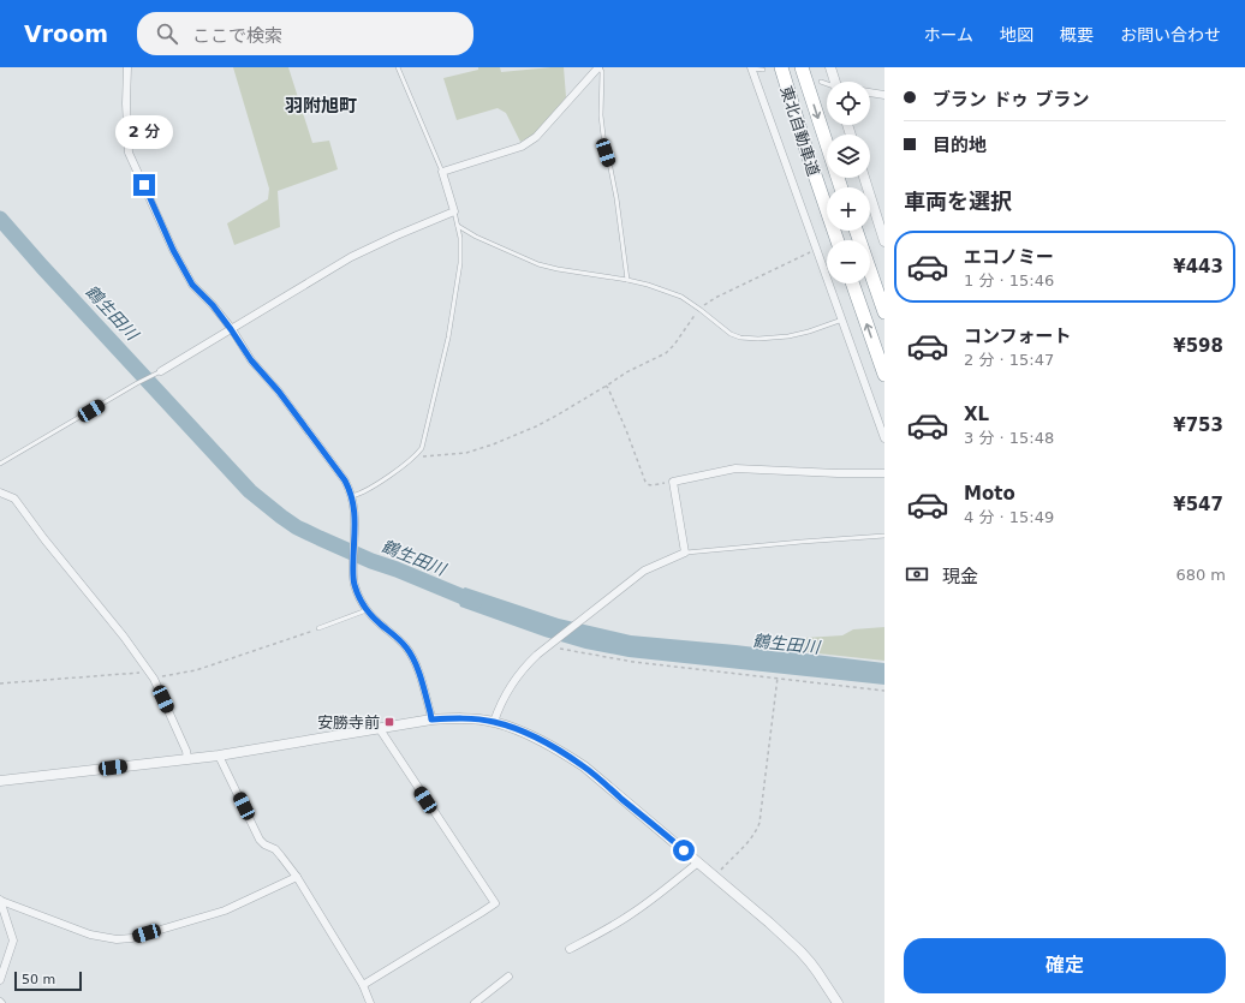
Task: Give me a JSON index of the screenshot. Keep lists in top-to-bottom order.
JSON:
{
  "streets": {
    "highway": ["東北自動車道"]
  },
  "districts": ["羽附旭町"],
  "water": ["鶴生田川"],
  "places": {
    "transit": ["安勝寺前"]
  },
  "scale_bar": "50 m",
  "page": {
    "header": "Vroom",
    "search": "ここで検索",
    "nav": [
      "ホーム",
      "地図",
      "概要",
      "お問い合わせ"
    ],
    "banner": ["ブラン ドゥ ブラン", "目的地"],
    "map_buttons": ["+", "−"],
    "bubble": "2 分",
    "heading": "車両を選択",
    "list": [
      {
        "name": "エコノミー",
        "note": "1 分 · 15:46",
        "value": "¥443"
      },
      {
        "name": "コンフォート",
        "note": "2 分 · 15:47",
        "value": "¥598"
      },
      {
        "name": "XL",
        "note": "3 分 · 15:48",
        "value": "¥753"
      },
      {
        "name": "Moto",
        "note": "4 分 · 15:49",
        "value": "¥547"
      }
    ],
    "pay": ["現金", "680 m"],
    "buttons": "確定",
    "scale": "50 m"
  }
}
